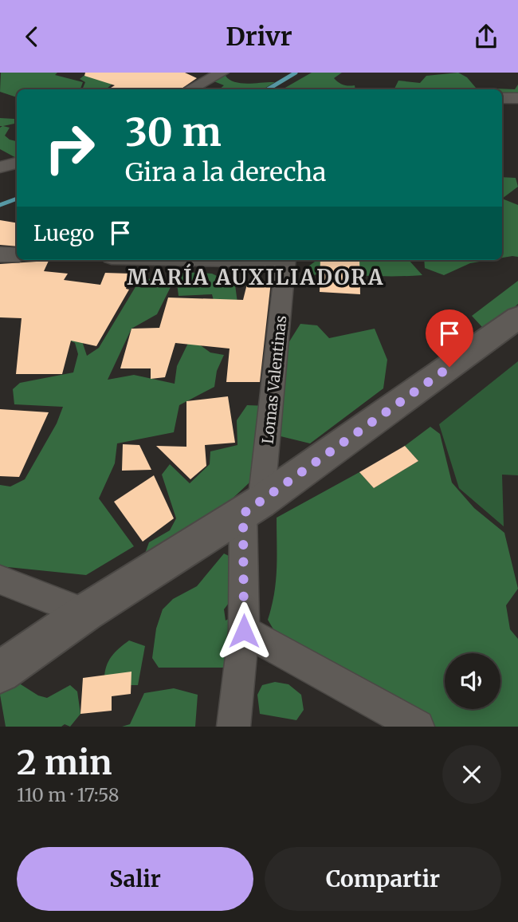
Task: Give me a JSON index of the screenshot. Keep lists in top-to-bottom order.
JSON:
{
  "streets": {
    "street": ["Lomas Valentinas"]
  },
  "districts": ["MARÍA AUXILIADORA"],
  "page": {
    "header": "Drivr",
    "turn": ["30 m", "Gira a la derecha"],
    "then": "Luego",
    "heading": ["2 min", "110 m · 17:58"],
    "buttons": ["Salir", "Compartir"]
  }
}
